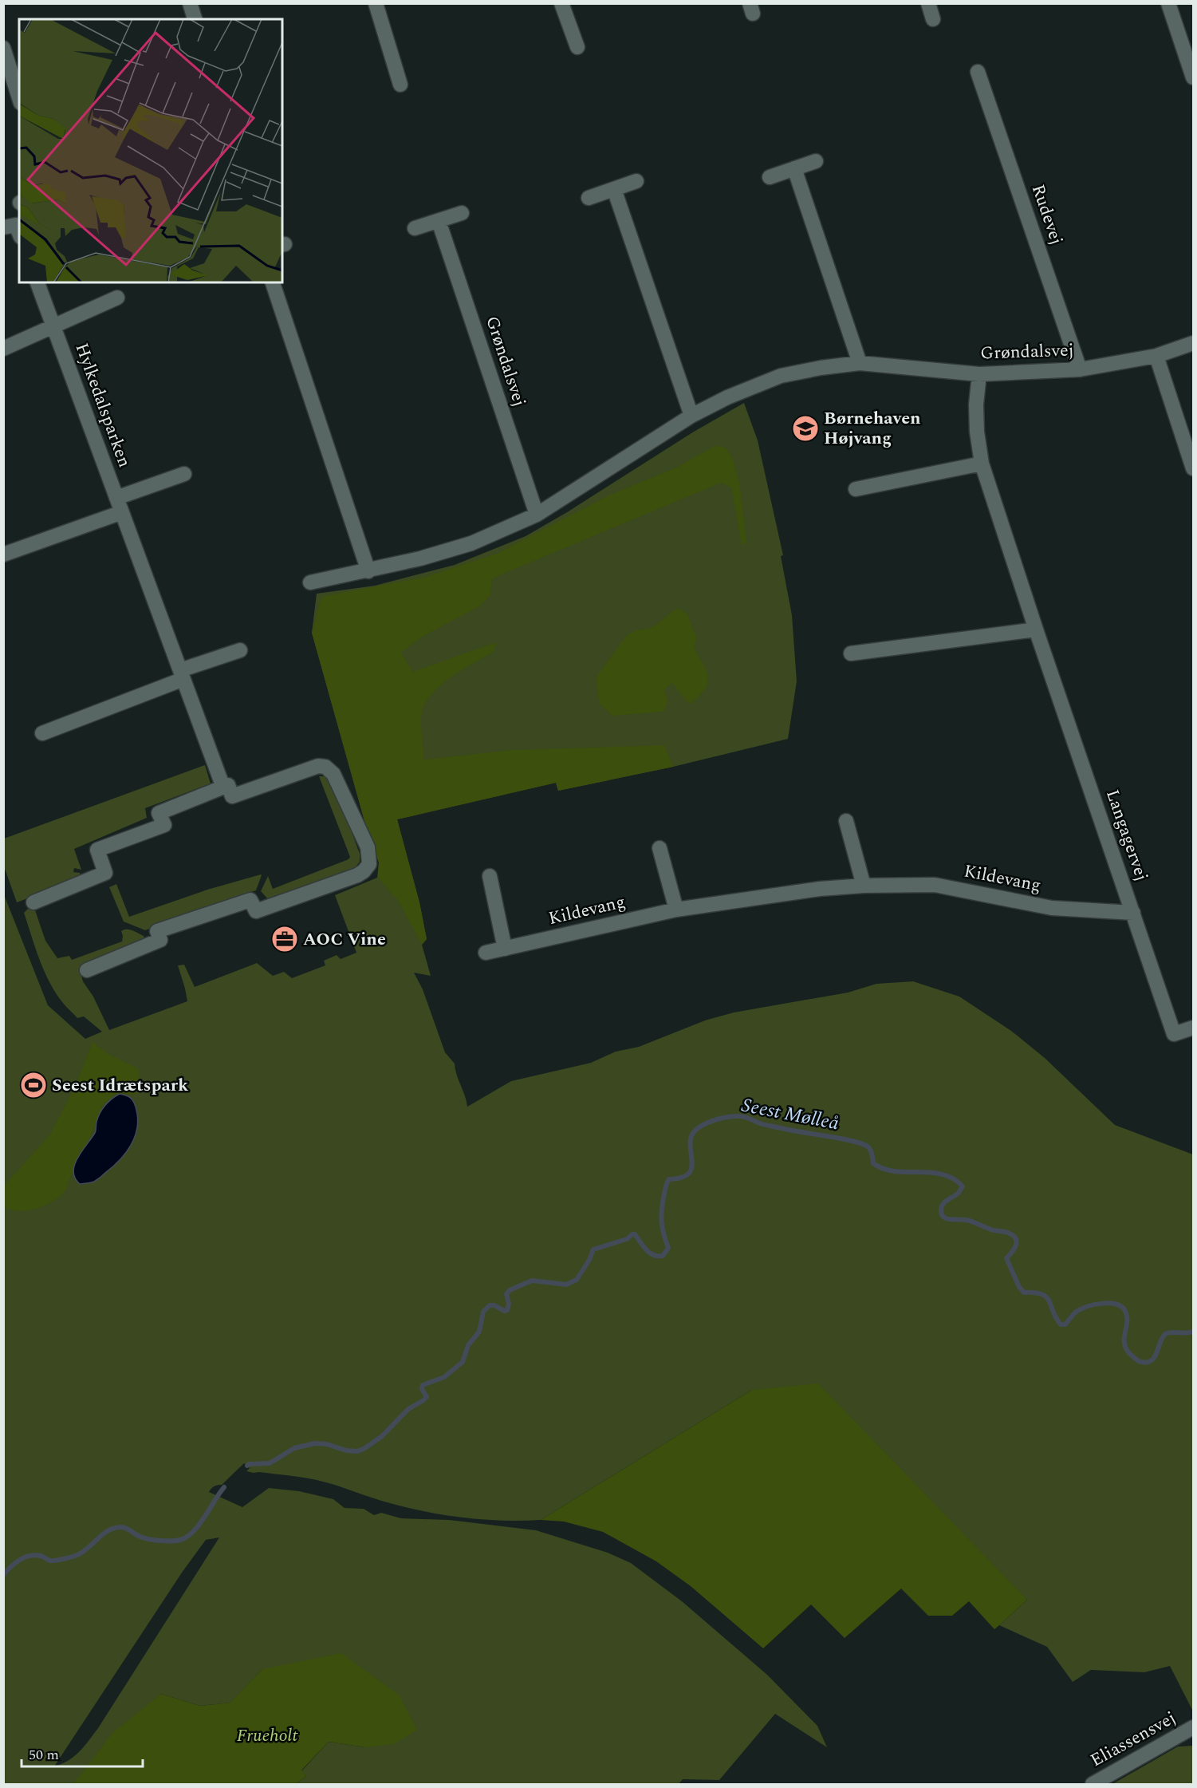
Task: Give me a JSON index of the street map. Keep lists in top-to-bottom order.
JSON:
{
  "streets": {
    "street": [
      "Rudevej",
      "Grøndalsvej",
      "Hylkedalsparken",
      "Langagervej",
      "Kildevang",
      "Eliassensvej"
    ]
  },
  "crossings": [
    ["Rudevej", "Grøndalsvej"],
    ["Grøndalsvej", "Langagervej"],
    ["Langagervej", "Kildevang"]
  ],
  "water": ["Seest Mølleå"],
  "parks": ["Frueholt"],
  "places": {
    "school or university": ["Børnehaven Højvang"],
    "office": ["AOC Vine"],
    "sports": ["Seest Idrætspark"]
  },
  "scale_bar": "50 m"
}
